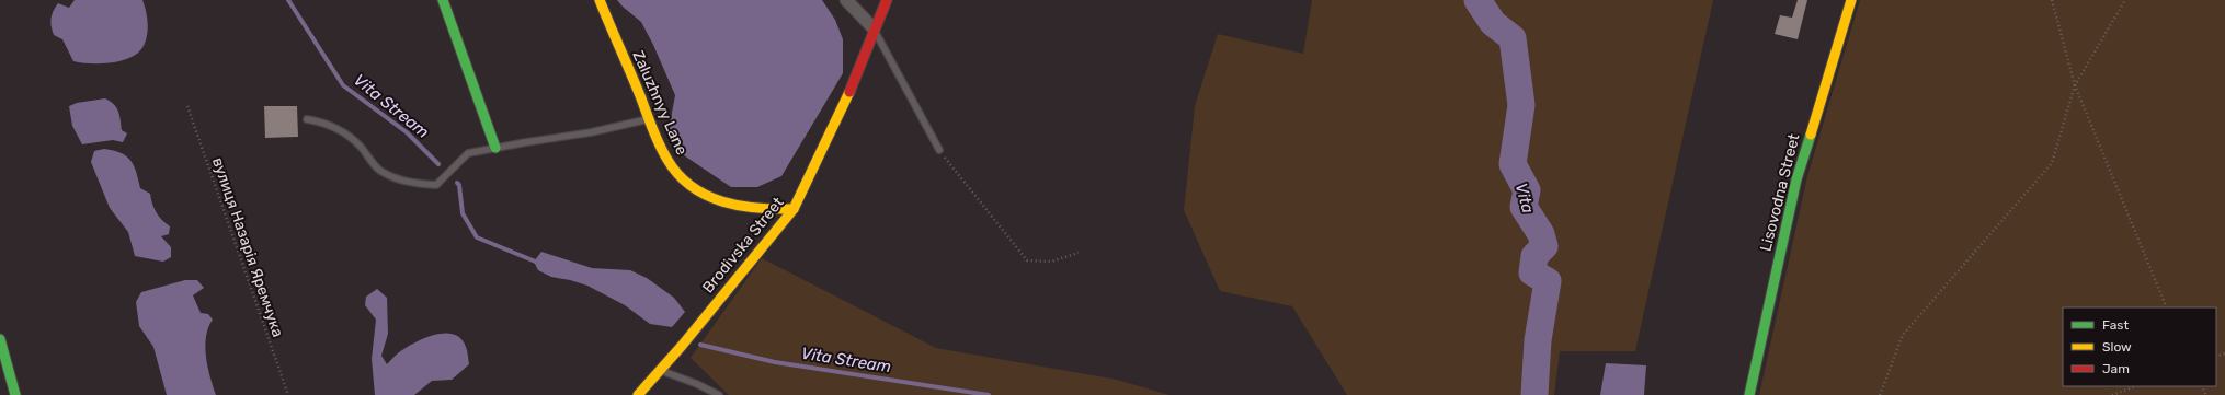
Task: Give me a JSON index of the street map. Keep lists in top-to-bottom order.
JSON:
{
  "streets": {
    "street": ["Zaluzhnyy Lane", "Lisovodna Street", "Brodivska Street"],
    "path": ["вулиця Назарія Яремчука"]
  },
  "crossings": [
    ["Zaluzhnyy Lane", "Brodivska Street"]
  ],
  "water": ["Vita Stream", "Vita"],
  "legend": ["Fast", "Slow", "Jam"]
}
